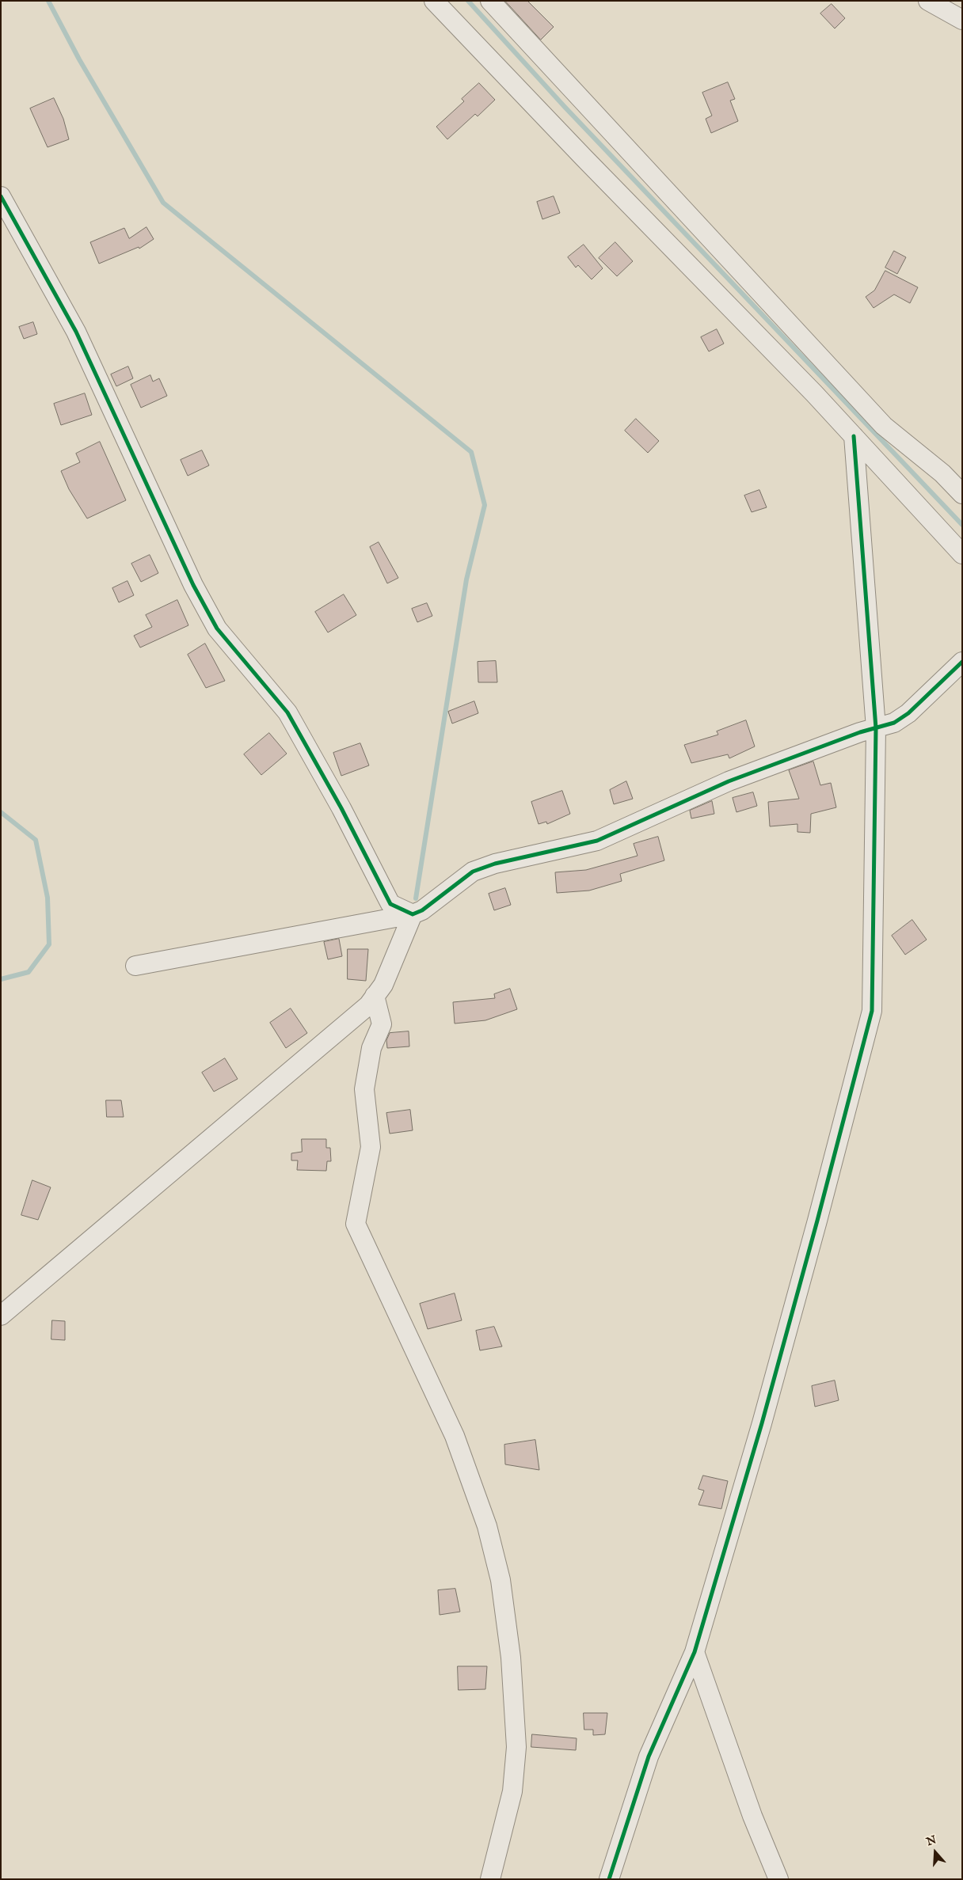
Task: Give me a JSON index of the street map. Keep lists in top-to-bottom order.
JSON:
{
  "north": "top"
}
